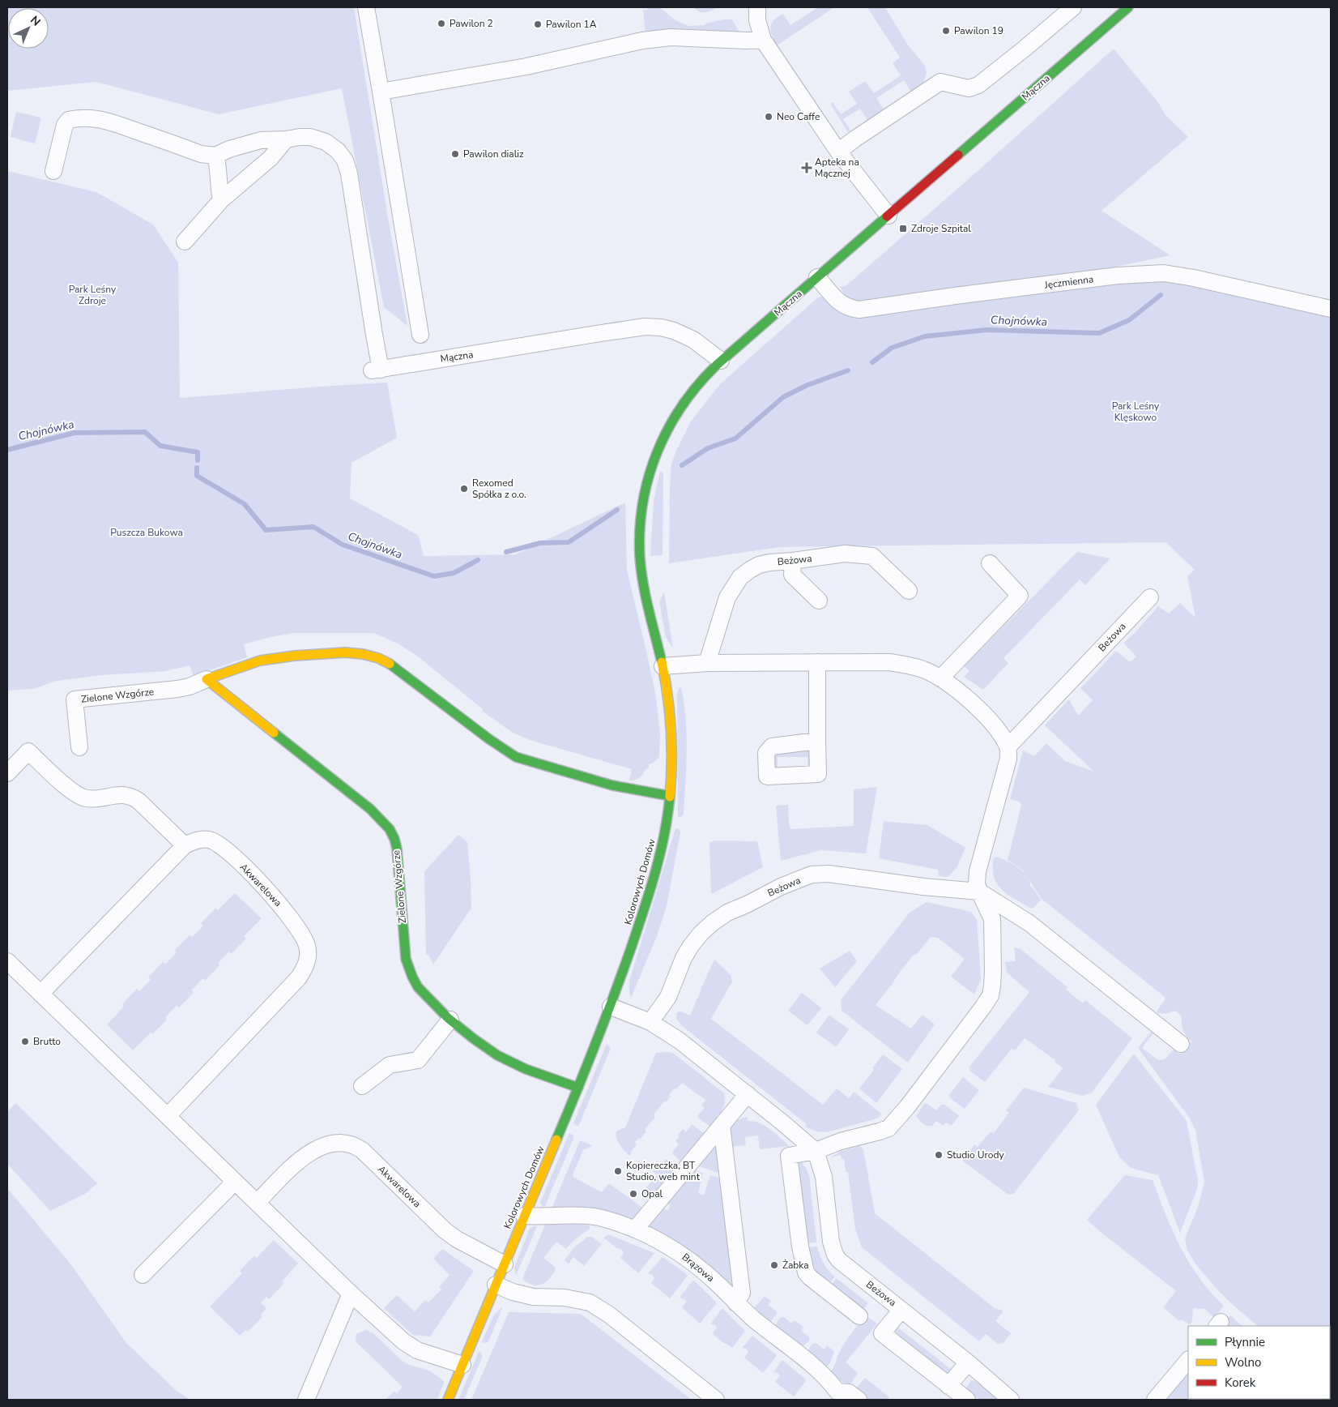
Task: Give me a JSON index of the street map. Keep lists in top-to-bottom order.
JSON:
{
  "streets": {
    "street": [
      "Mączna",
      "Jęczmienna",
      "Beżowa",
      "Zielone Wzgórze",
      "Kolorowych Domów",
      "Akwarelowa",
      "Brązowa"
    ]
  },
  "crossings": [
    ["Mączna", "Jęczmienna"],
    ["Mączna", "Kolorowych Domów"],
    ["Zielone Wzgórze", "Kolorowych Domów"],
    ["Kolorowych Domów", "Akwarelowa"],
    ["Kolorowych Domów", "Brązowa"]
  ],
  "water": ["Chojnówka"],
  "parks": ["Park Leśny Zdroje", "Park Leśny Klęskowo", "Puszcza Bukowa"],
  "places": {
    "other": [
      "Pawilon 2",
      "Pawilon 1A",
      "Pawilon 19",
      "Neo Caffe",
      "Pawilon dializ",
      "Rexomed Spółka z o.o.",
      "Brutto",
      "Studio Urody",
      "Kopiereczka, BT Studio, web mint",
      "Opal",
      "Żabka"
    ],
    "health": ["Apteka na Mącznej"],
    "transit": ["Zdroje Szpital"]
  },
  "legend": ["Płynnie", "Wolno", "Korek"],
  "north": "top right"
}
